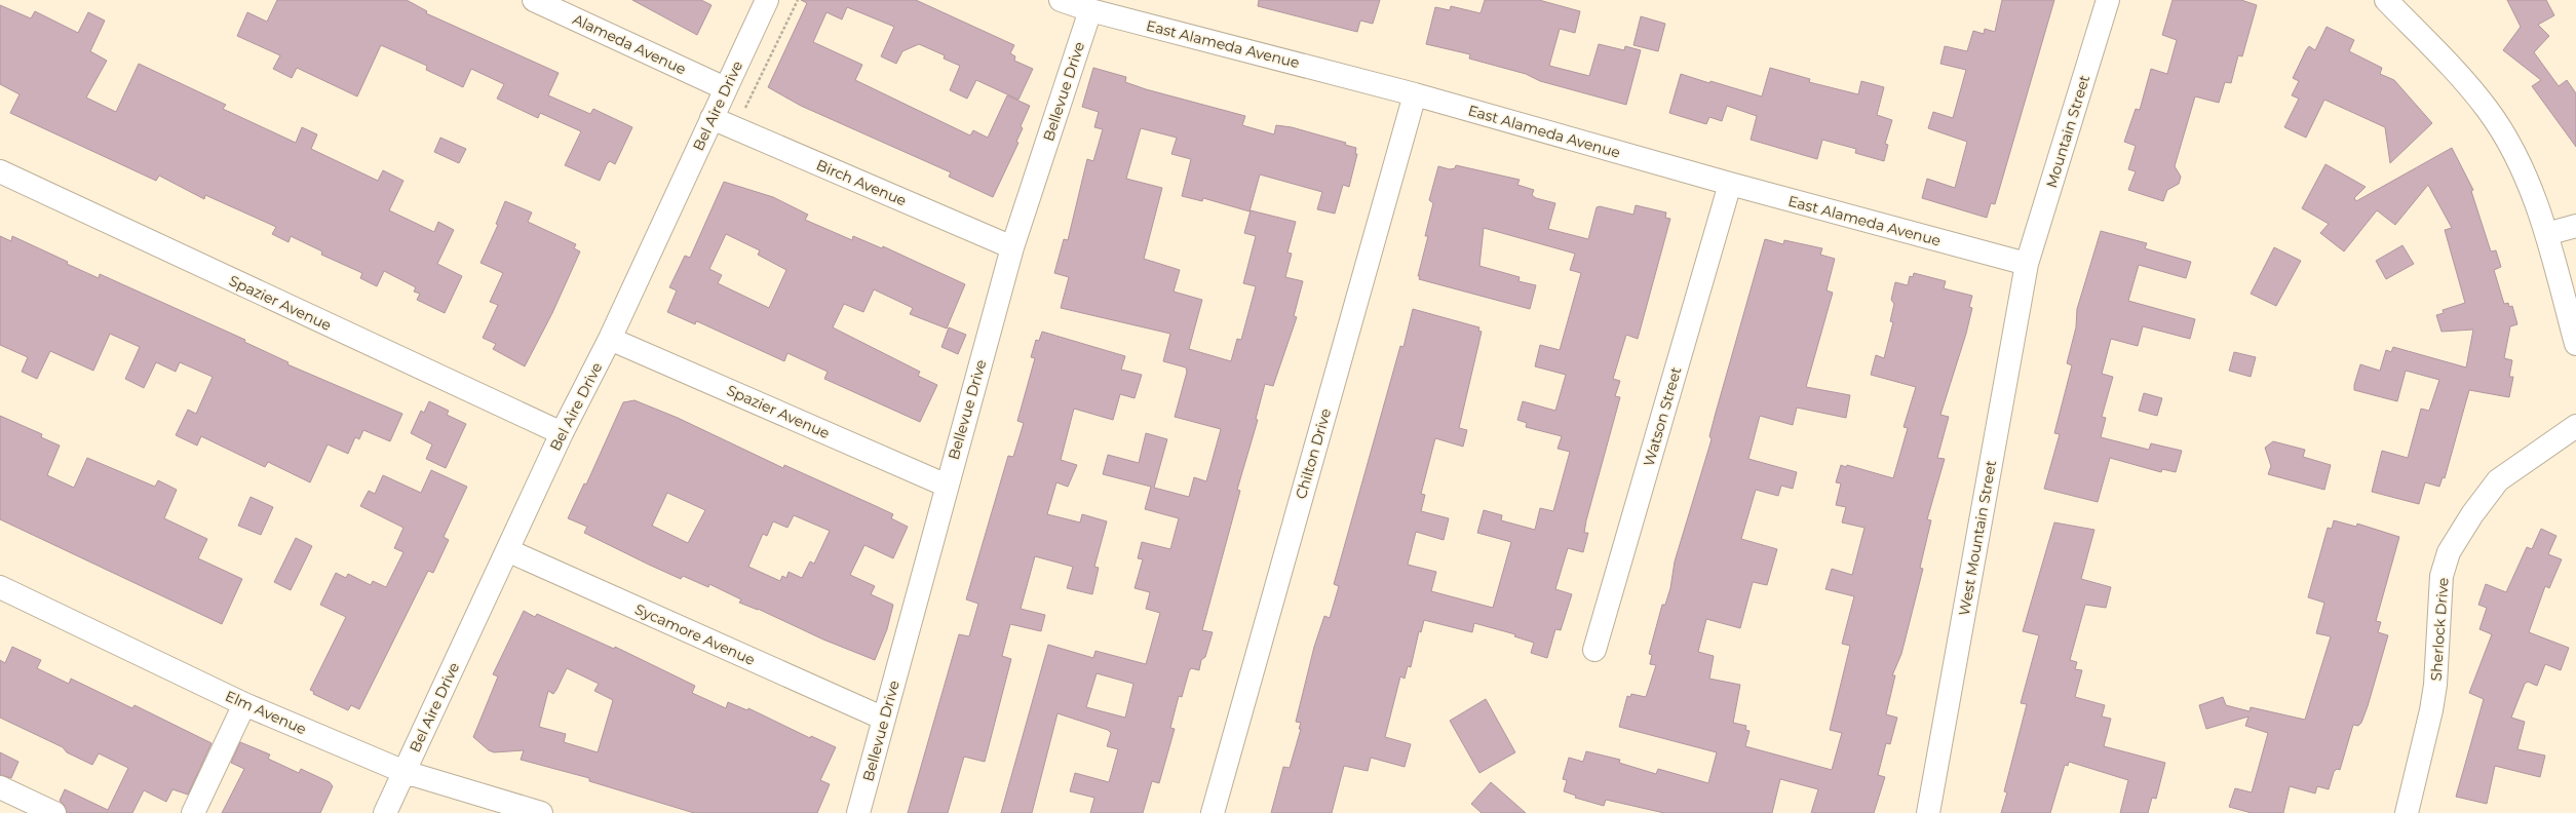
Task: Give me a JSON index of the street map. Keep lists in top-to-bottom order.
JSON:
{
  "streets": {
    "street": [
      "Alameda Avenue",
      "East Alameda Avenue",
      "Bellevue Drive",
      "Bel Aire Drive",
      "Mountain Street",
      "Birch Avenue",
      "Spazier Avenue",
      "Watson Street",
      "Chilton Drive",
      "West Mountain Street",
      "Sherlock Drive",
      "Sycamore Avenue",
      "Elm Avenue"
    ]
  },
  "crossings": [
    ["Alameda Avenue", "Bel Aire Drive"],
    ["East Alameda Avenue", "Bellevue Drive"],
    ["East Alameda Avenue", "Mountain Street"],
    ["East Alameda Avenue", "Watson Street"],
    ["East Alameda Avenue", "Chilton Drive"],
    ["East Alameda Avenue", "West Mountain Street"],
    ["Bellevue Drive", "Birch Avenue"],
    ["Bellevue Drive", "Spazier Avenue"],
    ["Bellevue Drive", "Sycamore Avenue"],
    ["Bel Aire Drive", "Birch Avenue"],
    ["Bel Aire Drive", "Spazier Avenue"],
    ["Bel Aire Drive", "Sycamore Avenue"],
    ["Bel Aire Drive", "Elm Avenue"],
    ["Mountain Street", "West Mountain Street"]
  ]
}
